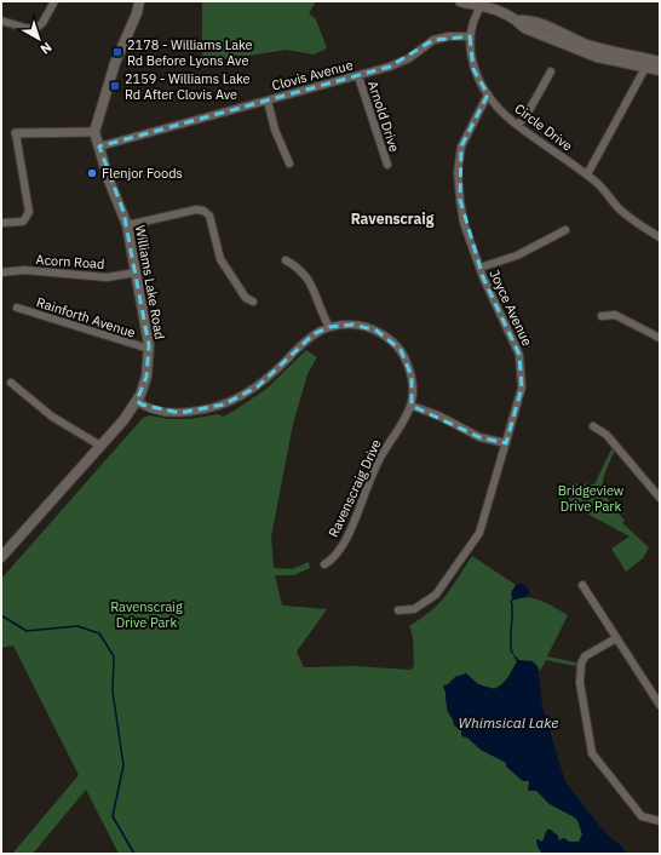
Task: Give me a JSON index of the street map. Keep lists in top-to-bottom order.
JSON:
{
  "streets": {
    "main road": ["Williams Lake Road"],
    "street": [
      "Clovis Avenue",
      "Arnold Drive",
      "Circle Drive",
      "Acorn Road",
      "Joyce Avenue",
      "Rainforth Avenue",
      "Ravenscraig Drive"
    ]
  },
  "crossings": [
    ["Clovis Avenue", "Arnold Drive"],
    ["Clovis Avenue", "Circle Drive"],
    ["Clovis Avenue", "Williams Lake Road"],
    ["Circle Drive", "Joyce Avenue"],
    ["Acorn Road", "Williams Lake Road"],
    ["Williams Lake Road", "Rainforth Avenue"],
    ["Williams Lake Road", "Ravenscraig Drive"]
  ],
  "districts": ["Ravenscraig"],
  "water": ["Whimsical Lake"],
  "parks": ["Bridgeview Drive Park", "Ravenscraig Drive Park"],
  "places": {
    "transit": ["2178 - Williams Lake Rd Before Lyons Ave", "2159 - Williams Lake Rd After Clovis Ave"],
    "other": ["Flenjor Foods"]
  },
  "north": "bottom right"
}
